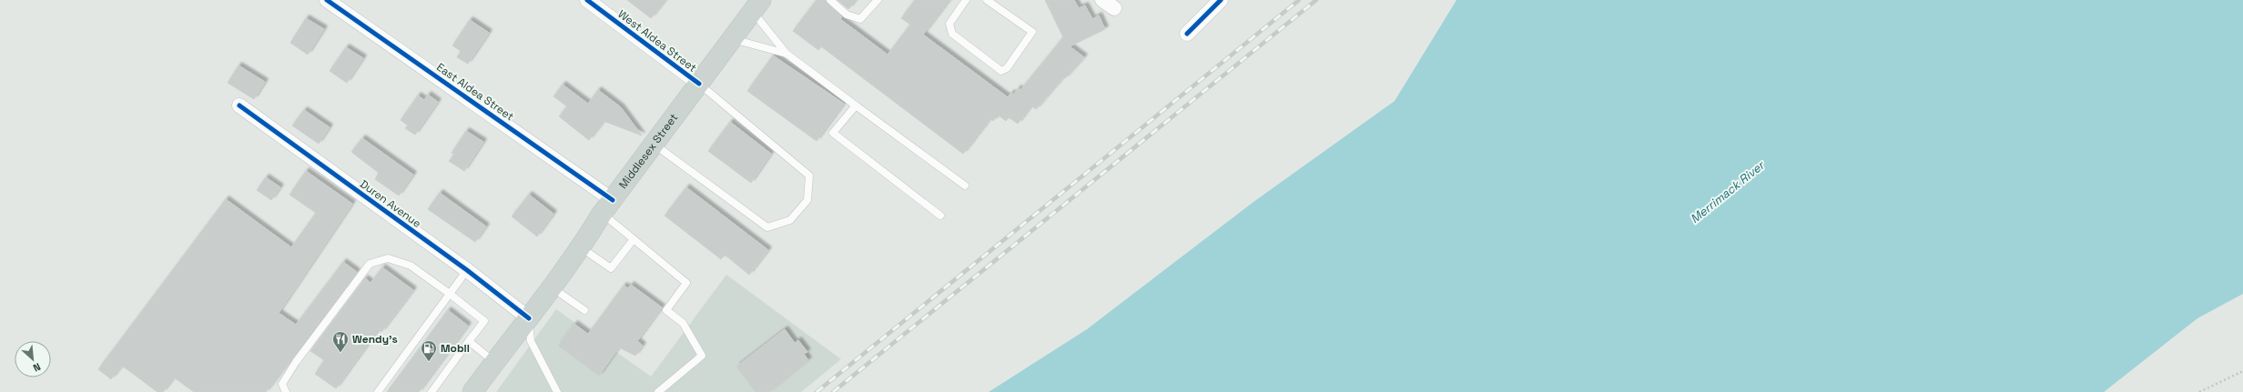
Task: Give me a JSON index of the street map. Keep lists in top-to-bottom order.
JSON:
{
  "streets": {
    "main road": ["Middlesex Street"],
    "street": ["West Aldea Street", "East Aldea Street", "Duren Avenue"]
  },
  "crossings": [
    ["West Aldea Street", "Middlesex Street"],
    ["East Aldea Street", "Middlesex Street"],
    ["Middlesex Street", "Duren Avenue"]
  ],
  "water": ["Merrimack River"],
  "places": {
    "restaurant": ["Wendy's"],
    "fuel station": ["Mobil"]
  },
  "north": "bottom right"
}
